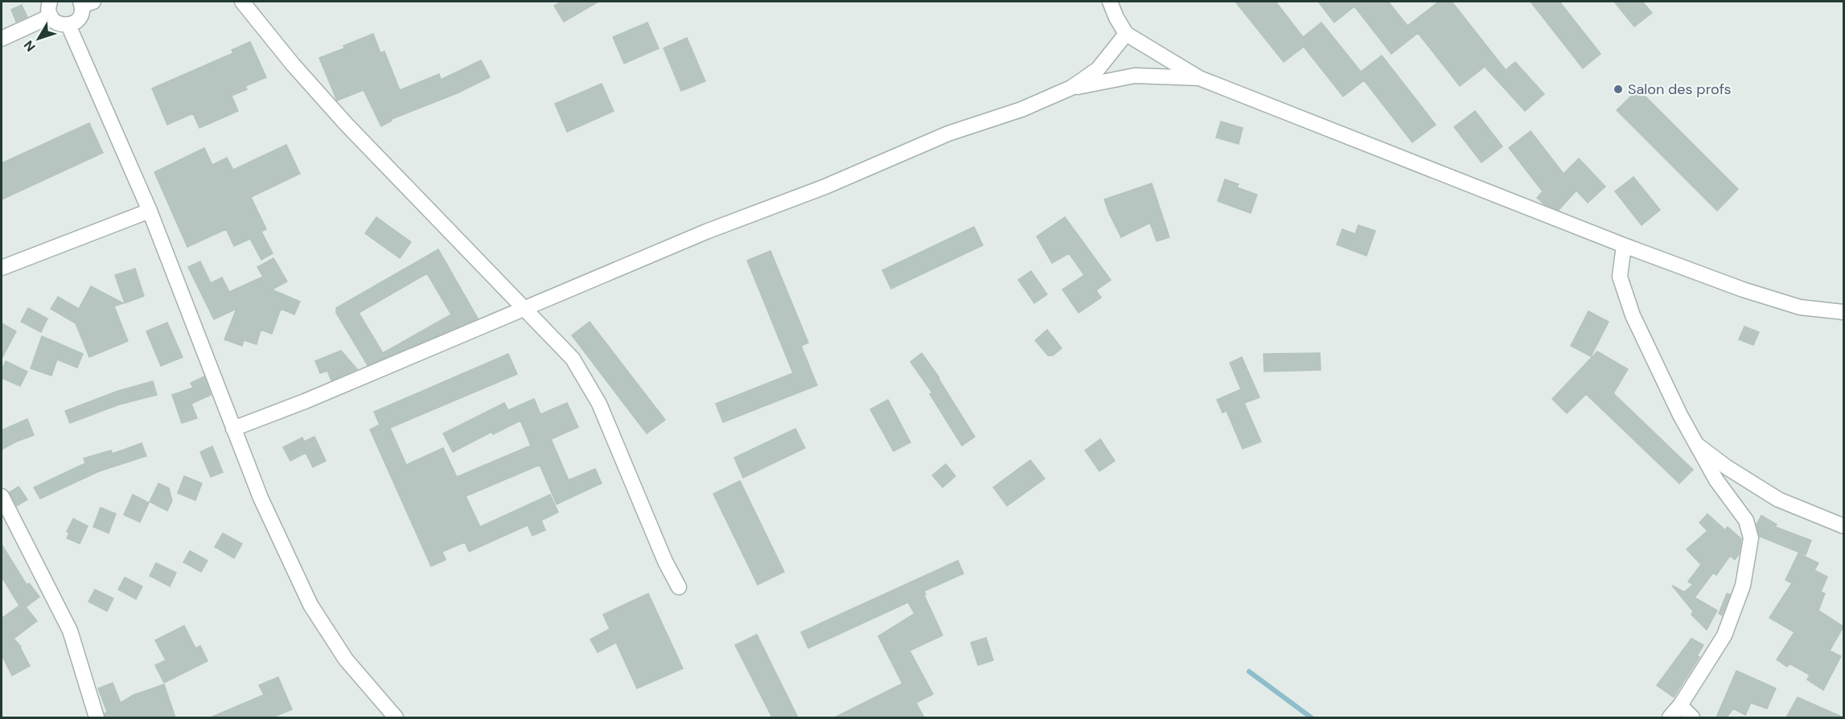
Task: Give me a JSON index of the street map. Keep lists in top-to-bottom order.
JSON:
{
  "places": ["Salon des profs"],
  "north": "bottom left"
}
